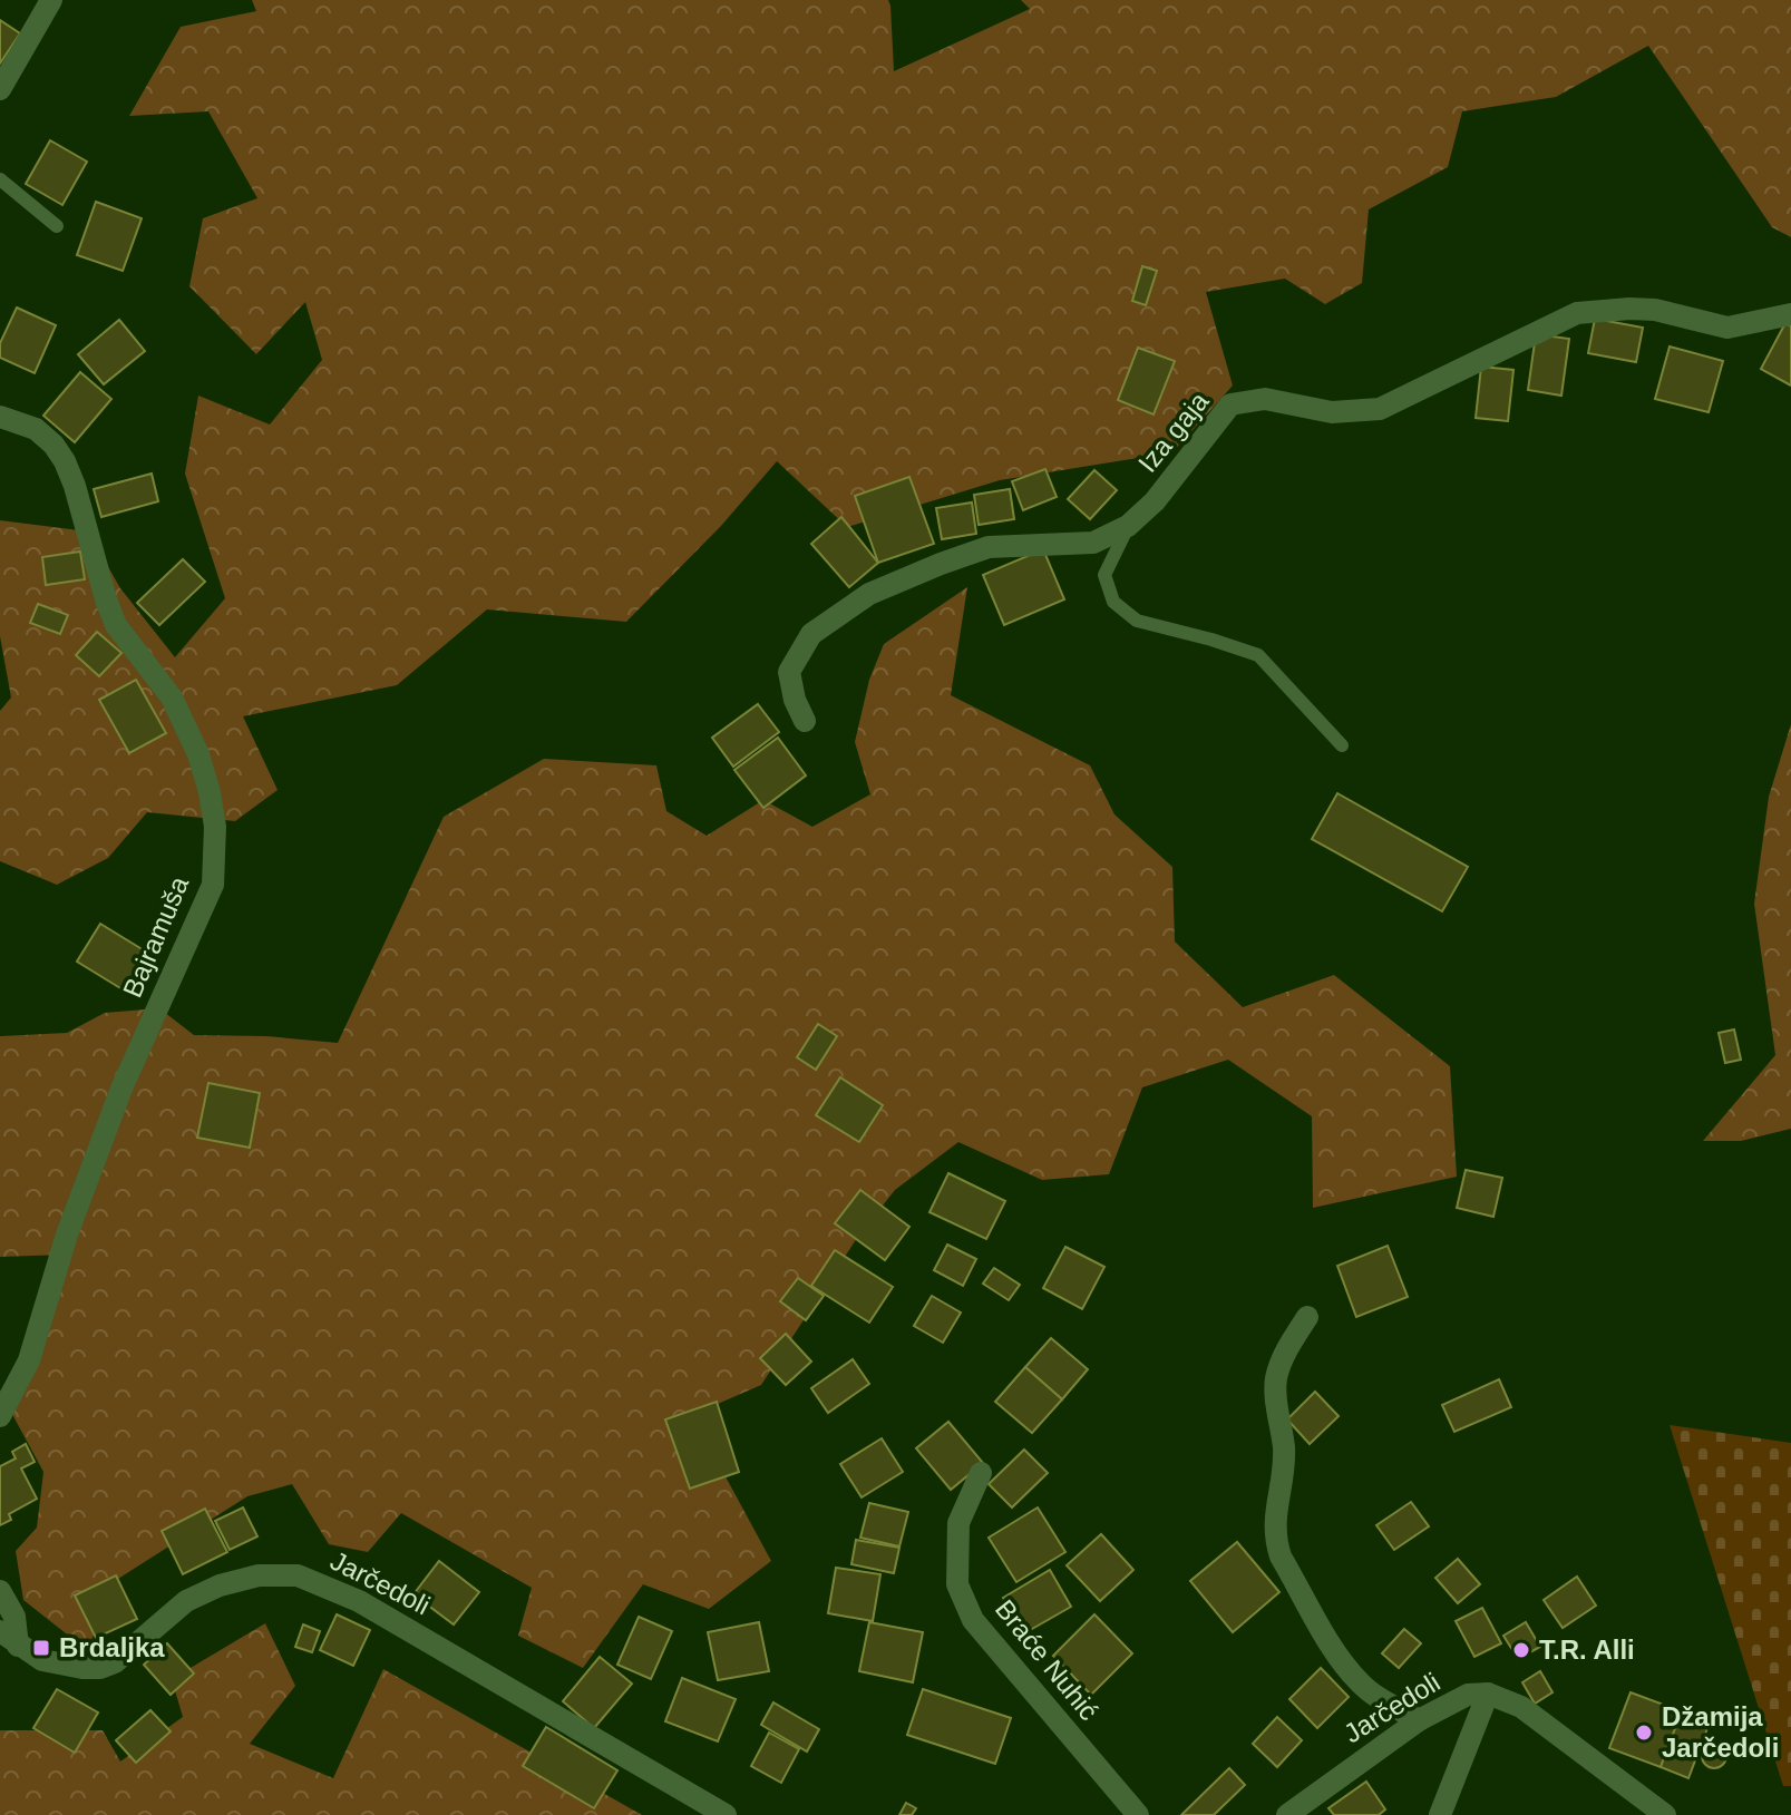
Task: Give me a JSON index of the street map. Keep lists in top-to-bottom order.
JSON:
{
  "streets": {
    "street": [
      "Iza gaja",
      "Bajramuša",
      "Jarčedoli",
      "Braće Nuhić"
    ]
  },
  "places": {
    "transit": ["Brdaljka"],
    "other": ["T.R. Alli", "Džamija Jarčedoli"]
  }
}
